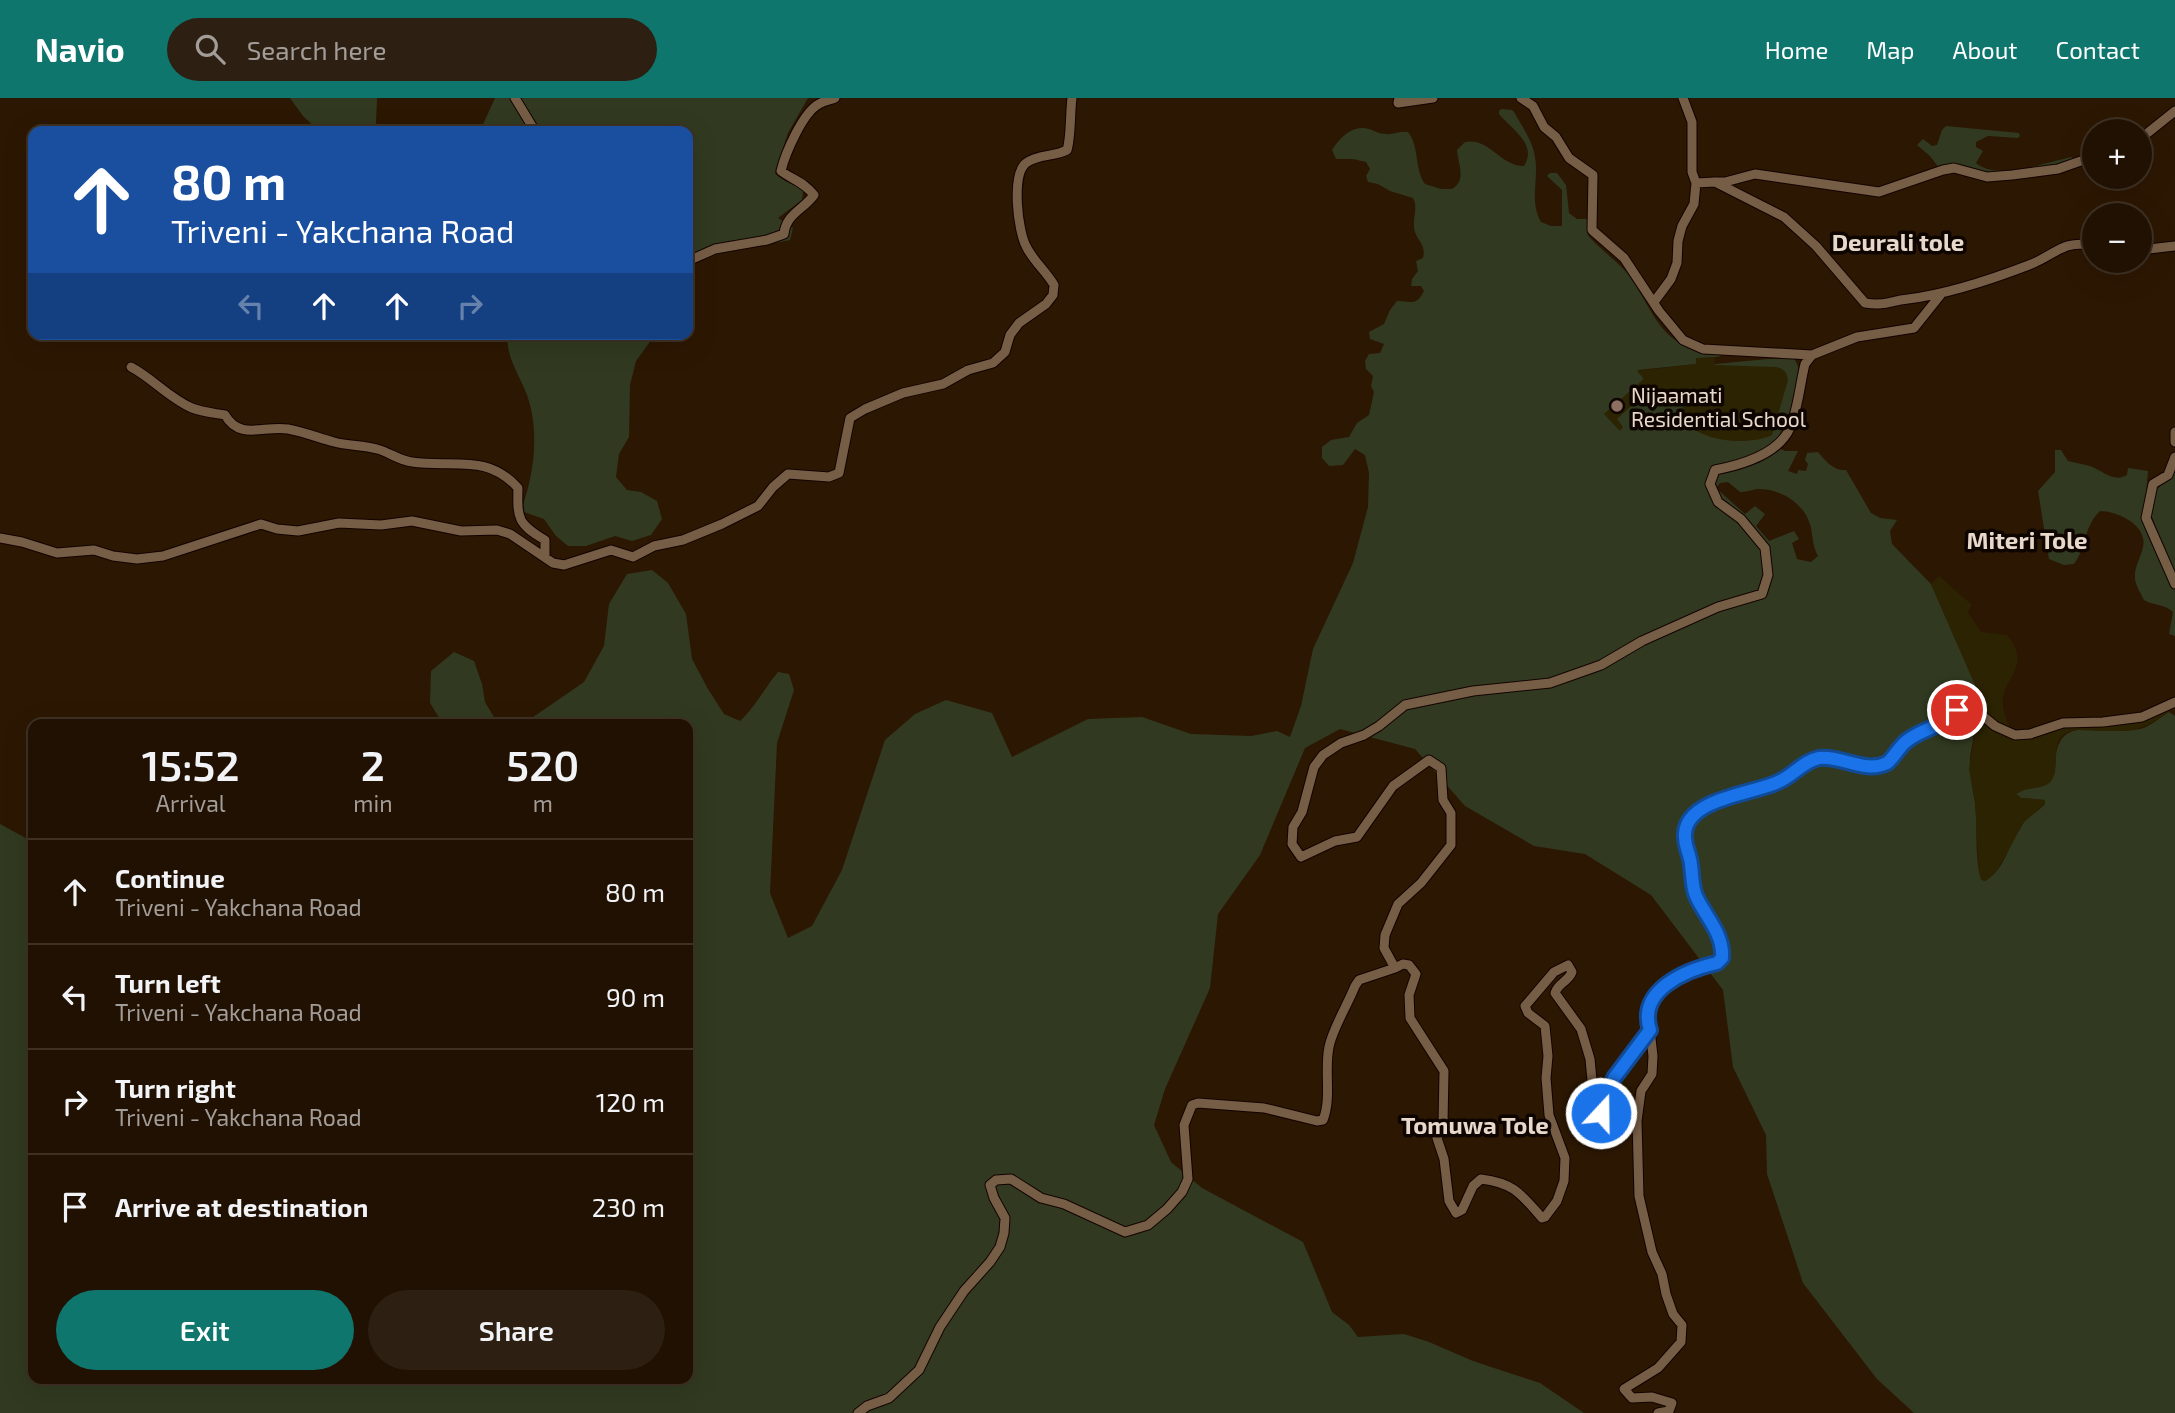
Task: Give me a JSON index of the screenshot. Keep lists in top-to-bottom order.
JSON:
{
  "districts": ["Deurali tole", "Miteri Tole", "Tomuwa Tole"],
  "places": ["Nijaamati Residential School"],
  "page": {
    "header": "Navio",
    "search": "Search here",
    "nav": [
      "Home",
      "Map",
      "About",
      "Contact"
    ],
    "map_buttons": ["+", "−"],
    "turn": ["80 m", "Triveni - Yakchana Road"],
    "eta": [
      "15:52",
      "Arrival",
      "2",
      "min",
      "520",
      "m"
    ],
    "list": [
      {
        "name": "Continue",
        "note": "Triveni - Yakchana Road",
        "value": "80 m"
      },
      {
        "name": "Turn left",
        "note": "Triveni - Yakchana Road",
        "value": "90 m"
      },
      {
        "name": "Turn right",
        "note": "Triveni - Yakchana Road",
        "value": "120 m"
      },
      {
        "name": "Arrive at destination",
        "value": "230 m"
      }
    ],
    "buttons": ["Exit", "Share"]
  }
}
